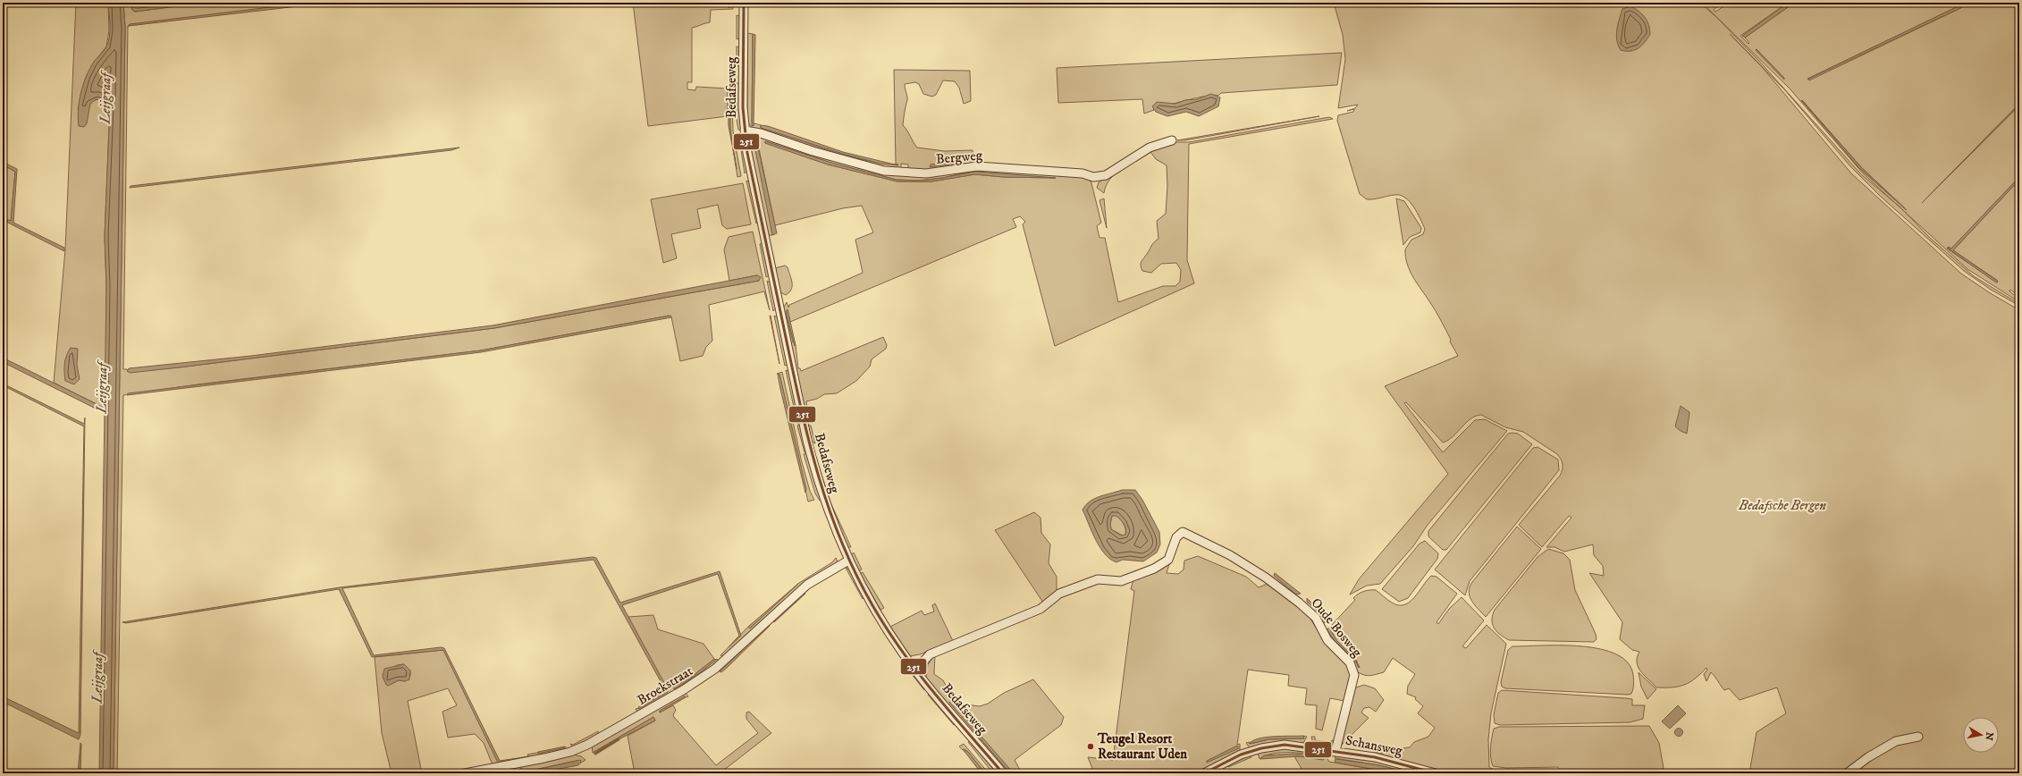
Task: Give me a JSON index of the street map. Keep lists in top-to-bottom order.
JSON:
{
  "streets": {
    "street": [
      "Bedafseweg",
      "Bergweg",
      "Oude Bosweg",
      "Broekstraat",
      "Schansweg"
    ]
  },
  "crossings": [
    ["Bedafseweg", "Bergweg"],
    ["Bedafseweg", "Oude Bosweg"],
    ["Bedafseweg", "Broekstraat"],
    ["Oude Bosweg", "Schansweg"]
  ],
  "water": ["Leijgraaf"],
  "parks": ["Bedafsche Bergen"],
  "places": ["Teugel Resort Restaurant Uden"],
  "lines": ["transit line 251"],
  "north": "right"
}
